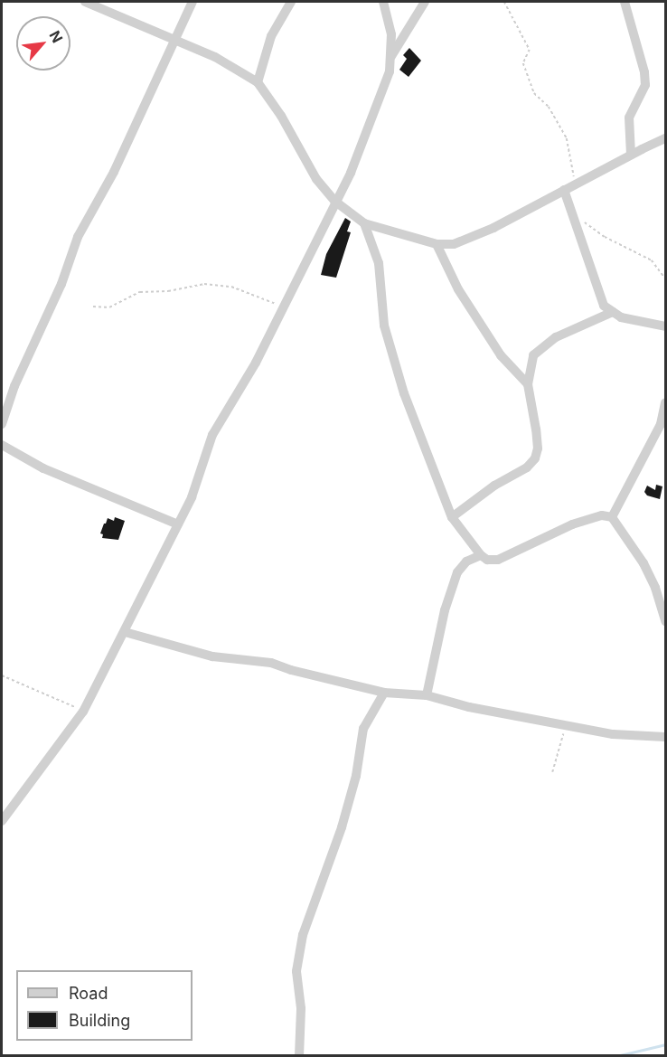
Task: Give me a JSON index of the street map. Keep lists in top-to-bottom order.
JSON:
{
  "legend": ["Road", "Building"],
  "north": "top right"
}
